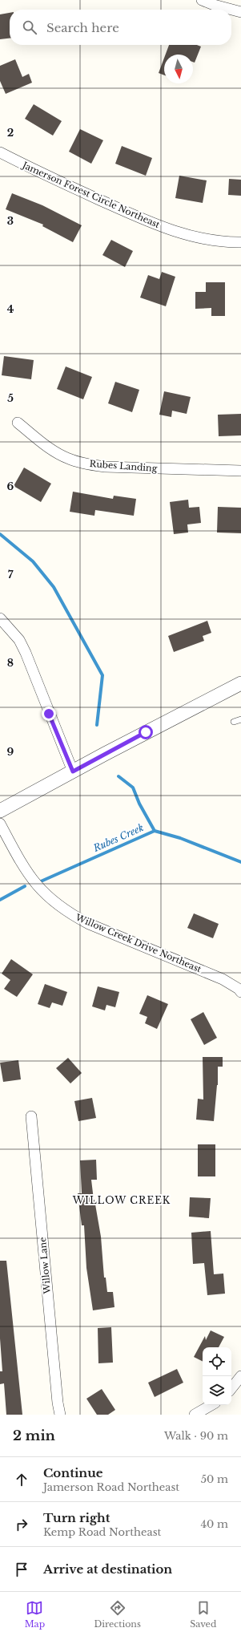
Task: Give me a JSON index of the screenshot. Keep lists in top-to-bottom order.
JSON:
{
  "streets": {
    "street": [
      "Jamerson Forest Circle Northeast",
      "Rubes Landing",
      "Willow Creek Drive Northeast",
      "Willow Lane"
    ]
  },
  "districts": ["WILLOW CREEK"],
  "water": ["Rubes Creek"],
  "north": "bottom",
  "page": {
    "search": "Search here",
    "heading": ["2 min", "Walk · 90 m"],
    "list": [
      ["Continue", "Jamerson Road Northeast", "50 m"],
      ["Turn right", "Kemp Road Northeast", "40 m"],
      "Arrive at destination"
    ],
    "nav": ["Map", "Directions", "Saved"]
  },
  "grid": {
    "rows": [
      "2",
      "3",
      "4",
      "5",
      "6",
      "7",
      "8",
      "9"
    ]
  }
}
